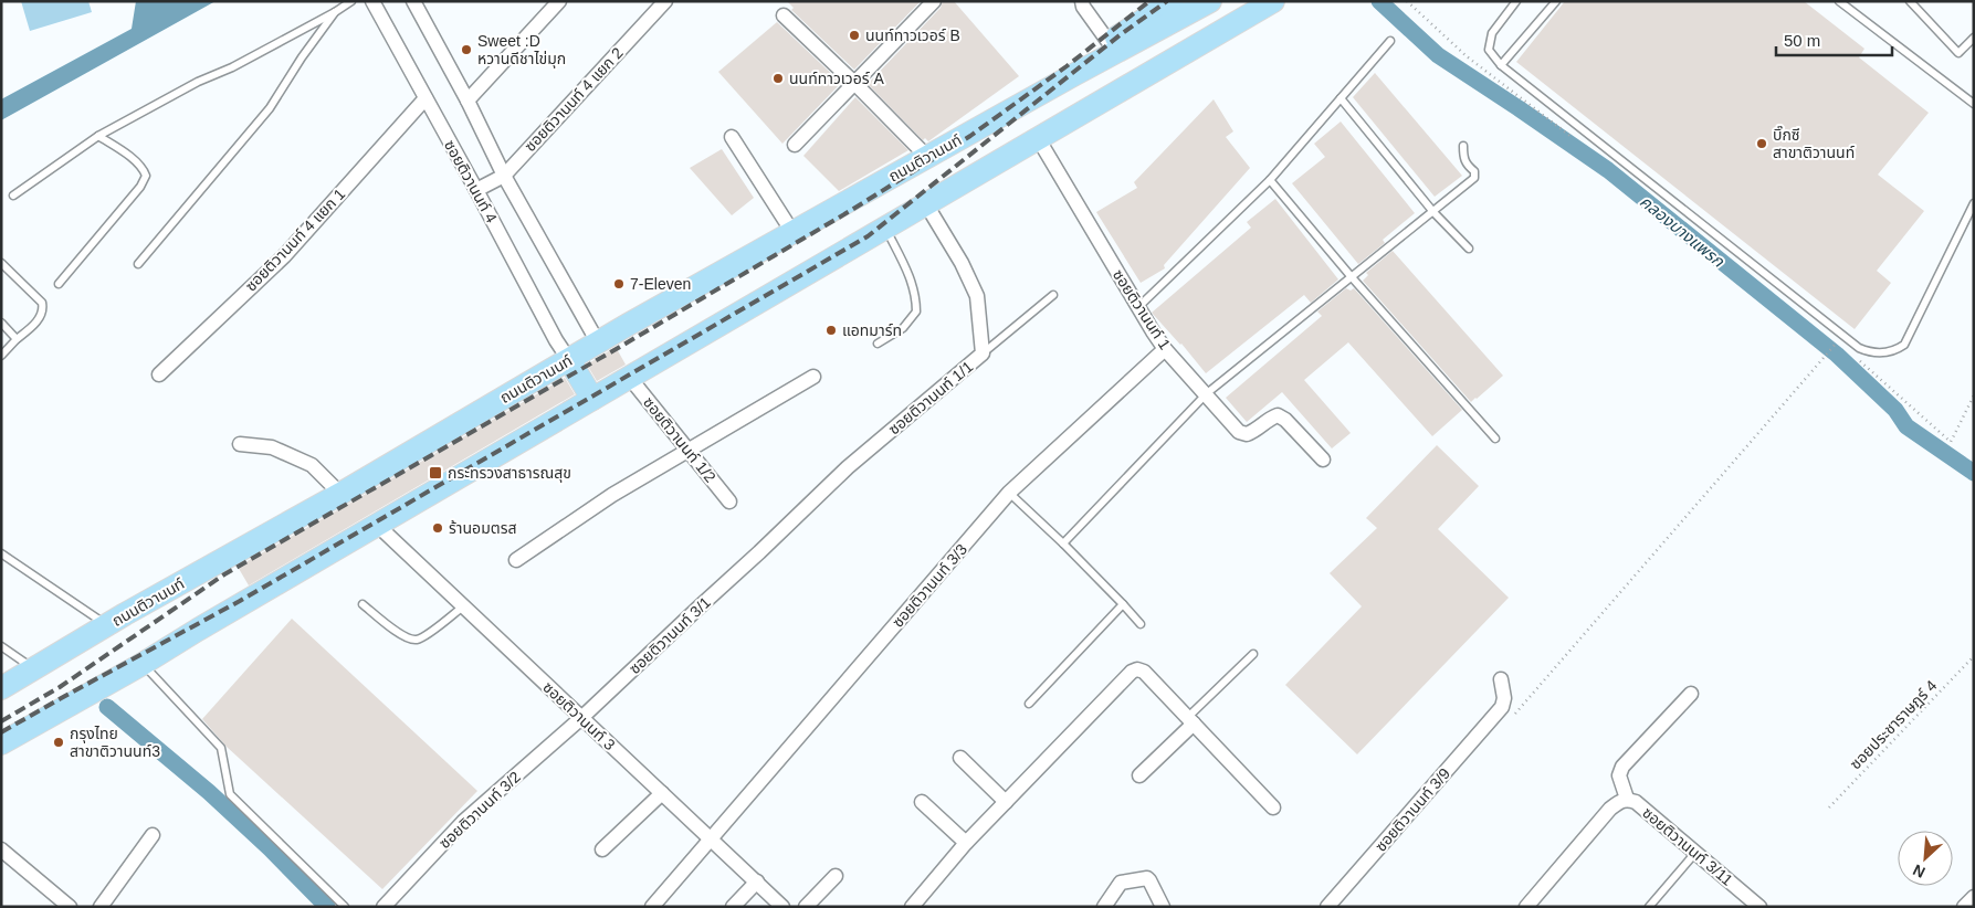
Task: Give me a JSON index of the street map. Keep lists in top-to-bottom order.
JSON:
{
  "streets": {
    "main road": ["ถนนติวานนท์"],
    "street": [
      "ซอยติวานนท์ 4 แยก 2",
      "ซอยติวานนท์ 4",
      "ซอยติวานนท์ 4 แยก 1",
      "ซอยติวานนท์ 1",
      "ซอยติวานนท์ 1/1",
      "ซอยติวานนท์ 1/2",
      "ซอยติวานนท์ 3/3",
      "ซอยติวานนท์ 3/1",
      "ซอยติวานนท์ 3",
      "ซอยติวานนท์ 3/2",
      "ซอยติวานนท์ 3/9",
      "ซอยติวานนท์ 3/11"
    ],
    "path": ["ซอยประชาราษฎร์ 4"]
  },
  "crossings": [
    ["ซอยติวานนท์ 4 แยก 2", "ซอยติวานนท์ 4"],
    ["ถนนติวานนท์", "ซอยติวานนท์ 4"],
    ["ซอยติวานนท์ 4", "ซอยติวานนท์ 4 แยก 1"],
    ["ซอยติวานนท์ 1", "ซอยติวานนท์ 3/3"],
    ["ซอยติวานนท์ 1/1", "ซอยติวานนท์ 3/1"],
    ["ซอยติวานนท์ 3/3", "ซอยติวานนท์ 3"],
    ["ซอยติวานนท์ 3/1", "ซอยติวานนท์ 3"],
    ["ซอยติวานนท์ 3/1", "ซอยติวานนท์ 3/2"],
    ["ซอยติวานนท์ 3", "ซอยติวานนท์ 3/2"]
  ],
  "water": ["คลองบางแพรก"],
  "places": {
    "other": [
      "นนท์ทาวเวอร์ B",
      "Sweet :D หวานดีชาไข่มุก",
      "นนท์ทาวเวอร์ A",
      "บิ๊กซี สาขาติวานนท์",
      "7-Eleven",
      "แอทมาร์ท",
      "ร้านอมตรส",
      "กรุงไทย สาขาติวานนท์3"
    ],
    "transit": ["กระทรวงสาธารณสุข"]
  },
  "scale_bar": "50 m",
  "north": "bottom left"
}
